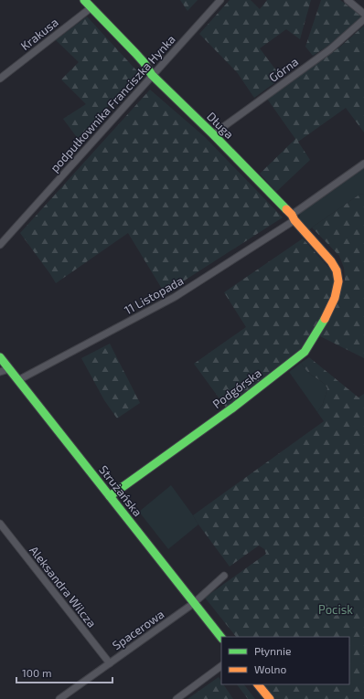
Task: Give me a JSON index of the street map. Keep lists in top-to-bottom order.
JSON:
{
  "streets": {
    "street": [
      "Krakusa",
      "Górna",
      "podpułkownika Franciszka Hynka",
      "Długa",
      "11 Listopada",
      "Podgórska",
      "Strużańska",
      "Aleksandra Wilcza",
      "Spacerowa"
    ]
  },
  "crossings": [
    ["Krakusa", "Długa"],
    ["Górna", "Długa"],
    ["podpułkownika Franciszka Hynka", "Długa"],
    ["Długa", "11 Listopada"],
    ["Długa", "Podgórska"],
    ["11 Listopada", "Strużańska"],
    ["Podgórska", "Strużańska"],
    ["Strużańska", "Spacerowa"],
    ["Aleksandra Wilcza", "Spacerowa"]
  ],
  "parks": ["Pocisk"],
  "legend": ["Płynnie", "Wolno"],
  "scale_bar": "100 m"
}
